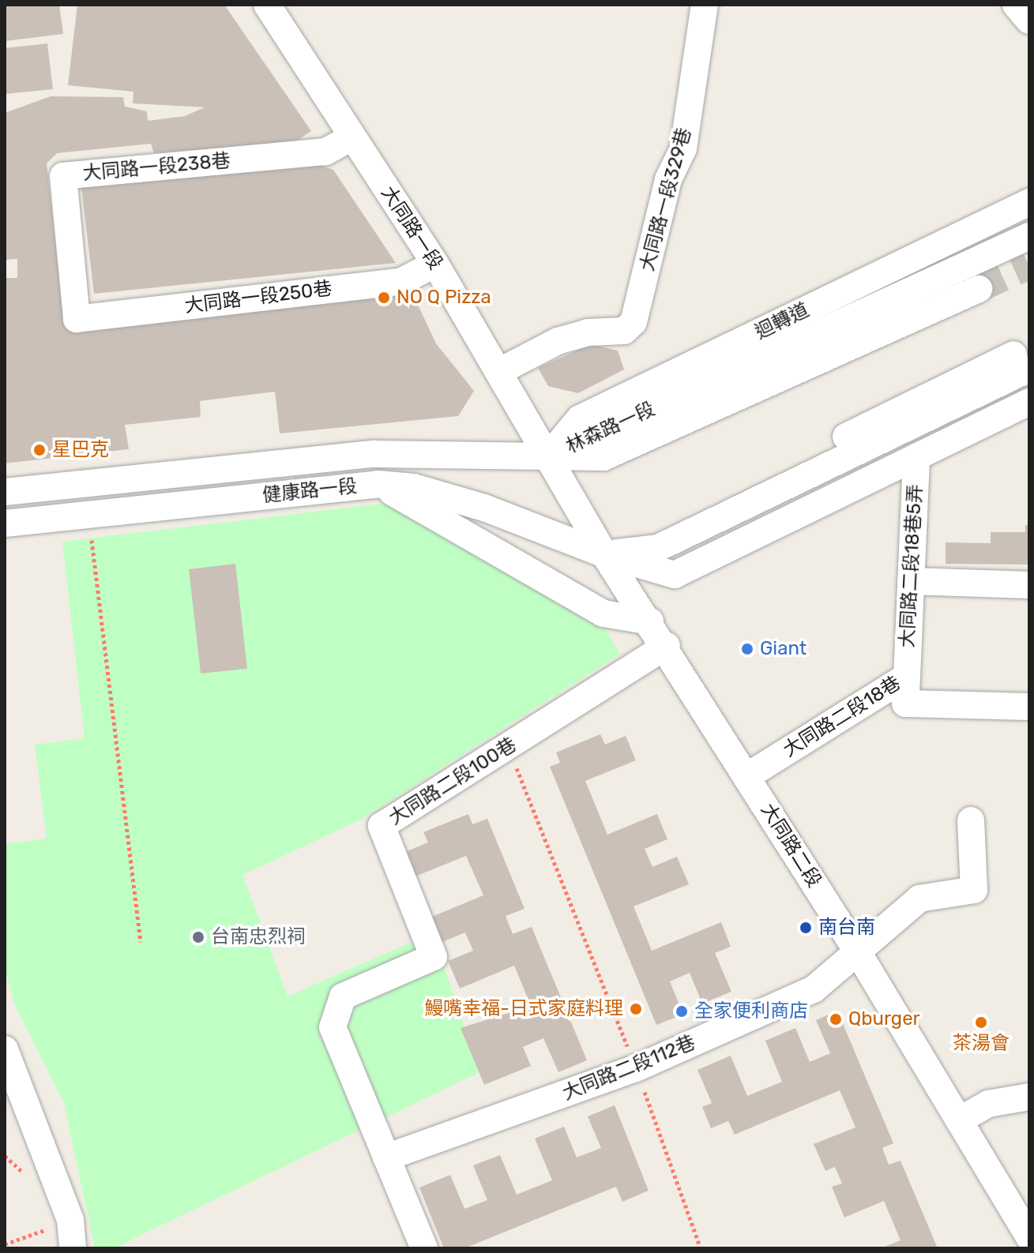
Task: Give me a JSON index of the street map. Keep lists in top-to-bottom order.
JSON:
{
  "streets": {
    "street": [
      "大同路一段238巷",
      "大同路一段329巷",
      "大同路一段",
      "大同路一段250巷",
      "迴轉道",
      "林森路一段",
      "健康路一段",
      "大同路二段18巷5弄",
      "大同路二段18巷",
      "大同路二段100巷",
      "大同路二段",
      "大同路二段112巷"
    ]
  },
  "crossings": [
    ["大同路一段238巷", "大同路一段"],
    ["大同路一段238巷", "大同路一段250巷"],
    ["大同路一段329巷", "大同路一段"],
    ["大同路一段", "大同路一段250巷"],
    ["大同路一段", "迴轉道"],
    ["大同路一段", "林森路一段"],
    ["大同路一段", "健康路一段"],
    ["大同路一段", "大同路二段"],
    ["迴轉道", "林森路一段"],
    ["迴轉道", "健康路一段"],
    ["迴轉道", "大同路二段"],
    ["林森路一段", "健康路一段"],
    ["林森路一段", "大同路二段"],
    ["健康路一段", "大同路二段"],
    ["大同路二段18巷5弄", "大同路二段18巷"],
    ["大同路二段18巷", "大同路二段"],
    ["大同路二段100巷", "大同路二段"],
    ["大同路二段100巷", "大同路二段112巷"],
    ["大同路二段", "大同路二段112巷"]
  ],
  "places": [
    "NO Q Pizza",
    "星巴克",
    "Giant",
    "南台南",
    "台南忠烈祠",
    "鰻嘴幸福-日式家庭料理",
    "全家便利商店",
    "Qburger",
    "茶湯會"
  ]
}
